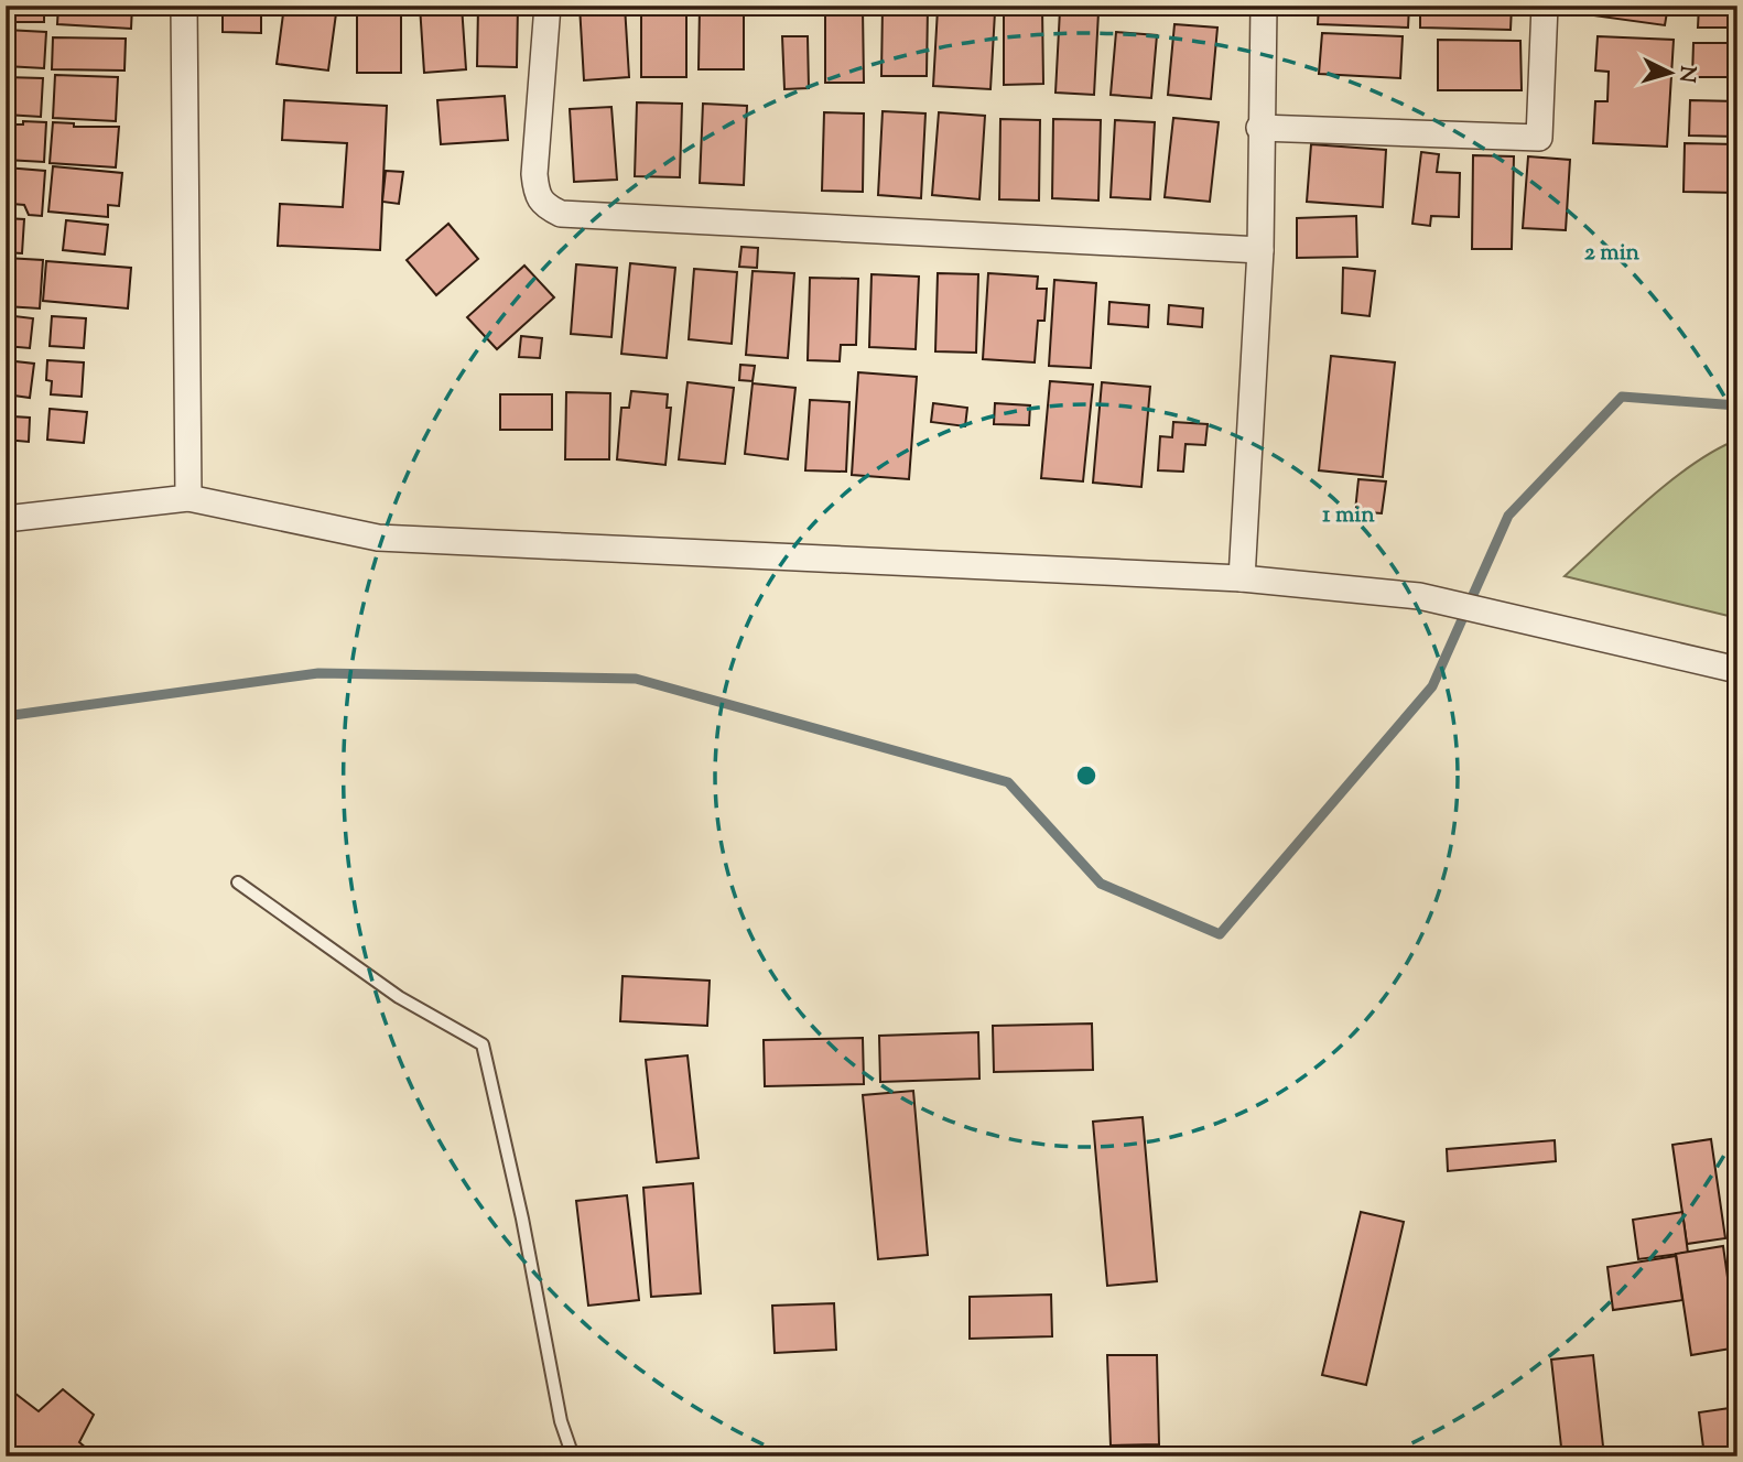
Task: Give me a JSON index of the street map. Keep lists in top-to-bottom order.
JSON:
{
  "north": "right",
  "rings": ["2 min", "1 min"]
}
